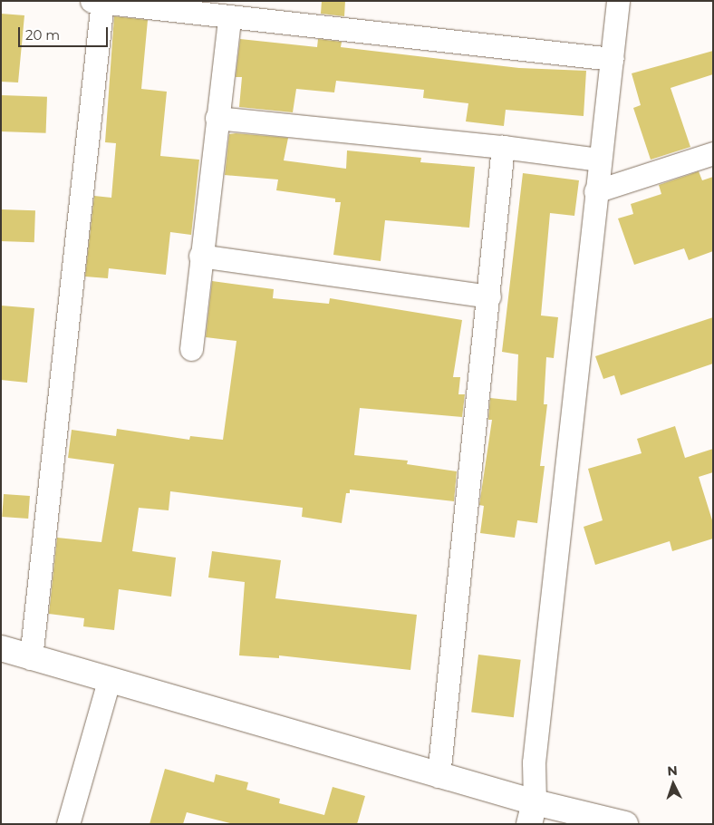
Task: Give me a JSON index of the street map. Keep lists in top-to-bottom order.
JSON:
{
  "scale_bar": "20 m",
  "north": "top"
}
